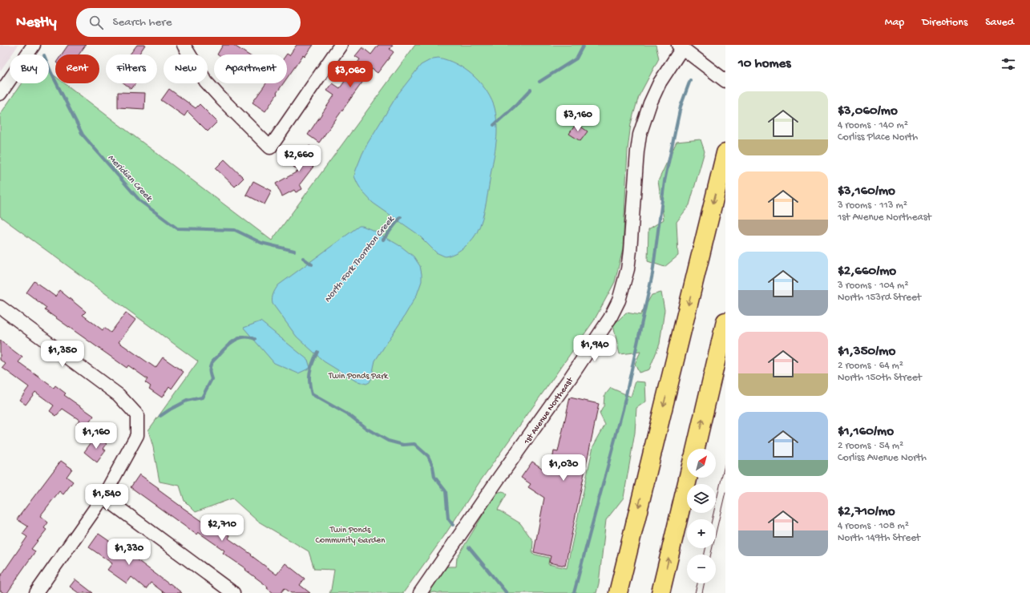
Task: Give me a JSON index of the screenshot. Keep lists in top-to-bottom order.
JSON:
{
  "streets": {
    "street": ["1st Avenue Northeast"]
  },
  "water": ["Meridian Creek", "North Fork Thornton Creek"],
  "parks": ["Twin Ponds Park", "Twin Ponds Community Garden"],
  "north": "top right",
  "page": {
    "header": "Nestly",
    "search": "Search here",
    "nav": ["Map", "Directions", "Saved"],
    "heading": "10 homes",
    "chip": [
      "Buy",
      "Rent",
      "Filters",
      "New",
      "Apartment"
    ],
    "price": [
      "$3,060",
      "$3,160",
      "$2,660",
      "$1,940",
      "$1,350",
      "$1,160",
      "$1,030",
      "$1,540",
      "$2,710",
      "$1,330"
    ],
    "list": [
      {
        "name": "$3,060/mo",
        "note": "4 rooms · 140 m² · Corliss Place North"
      },
      {
        "name": "$3,160/mo",
        "note": "3 rooms · 113 m² · 1st Avenue Northeast"
      },
      {
        "name": "$2,660/mo",
        "note": "3 rooms · 104 m² · North 153rd Street"
      },
      {
        "name": "$1,350/mo",
        "note": "2 rooms · 64 m² · North 150th Street"
      },
      {
        "name": "$1,160/mo",
        "note": "2 rooms · 54 m² · Corliss Avenue North"
      },
      {
        "name": "$2,710/mo",
        "note": "4 rooms · 108 m² · North 149th Street"
      }
    ],
    "map_buttons": ["+", "−"]
  }
}
